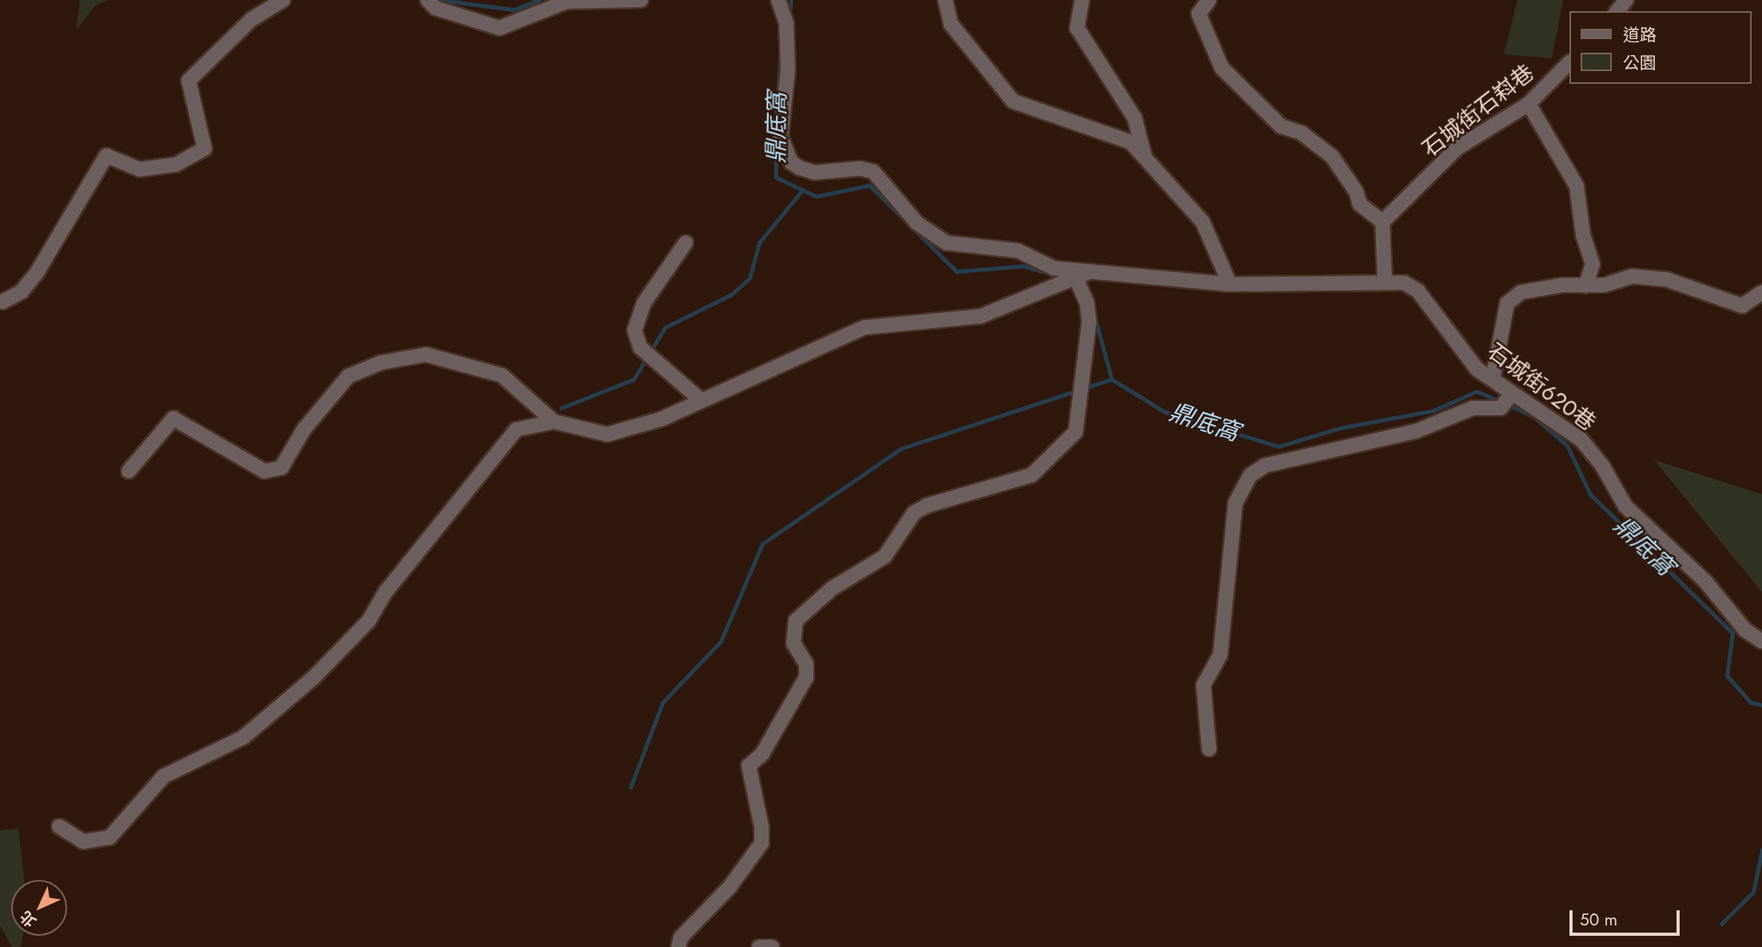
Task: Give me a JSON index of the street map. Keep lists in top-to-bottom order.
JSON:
{
  "streets": {
    "street": ["石城街石嵙巷", "石城街620巷"]
  },
  "water": ["鼎底窩"],
  "legend": ["道路", "公園"],
  "scale_bar": "50 m",
  "north": "bottom left"
}
